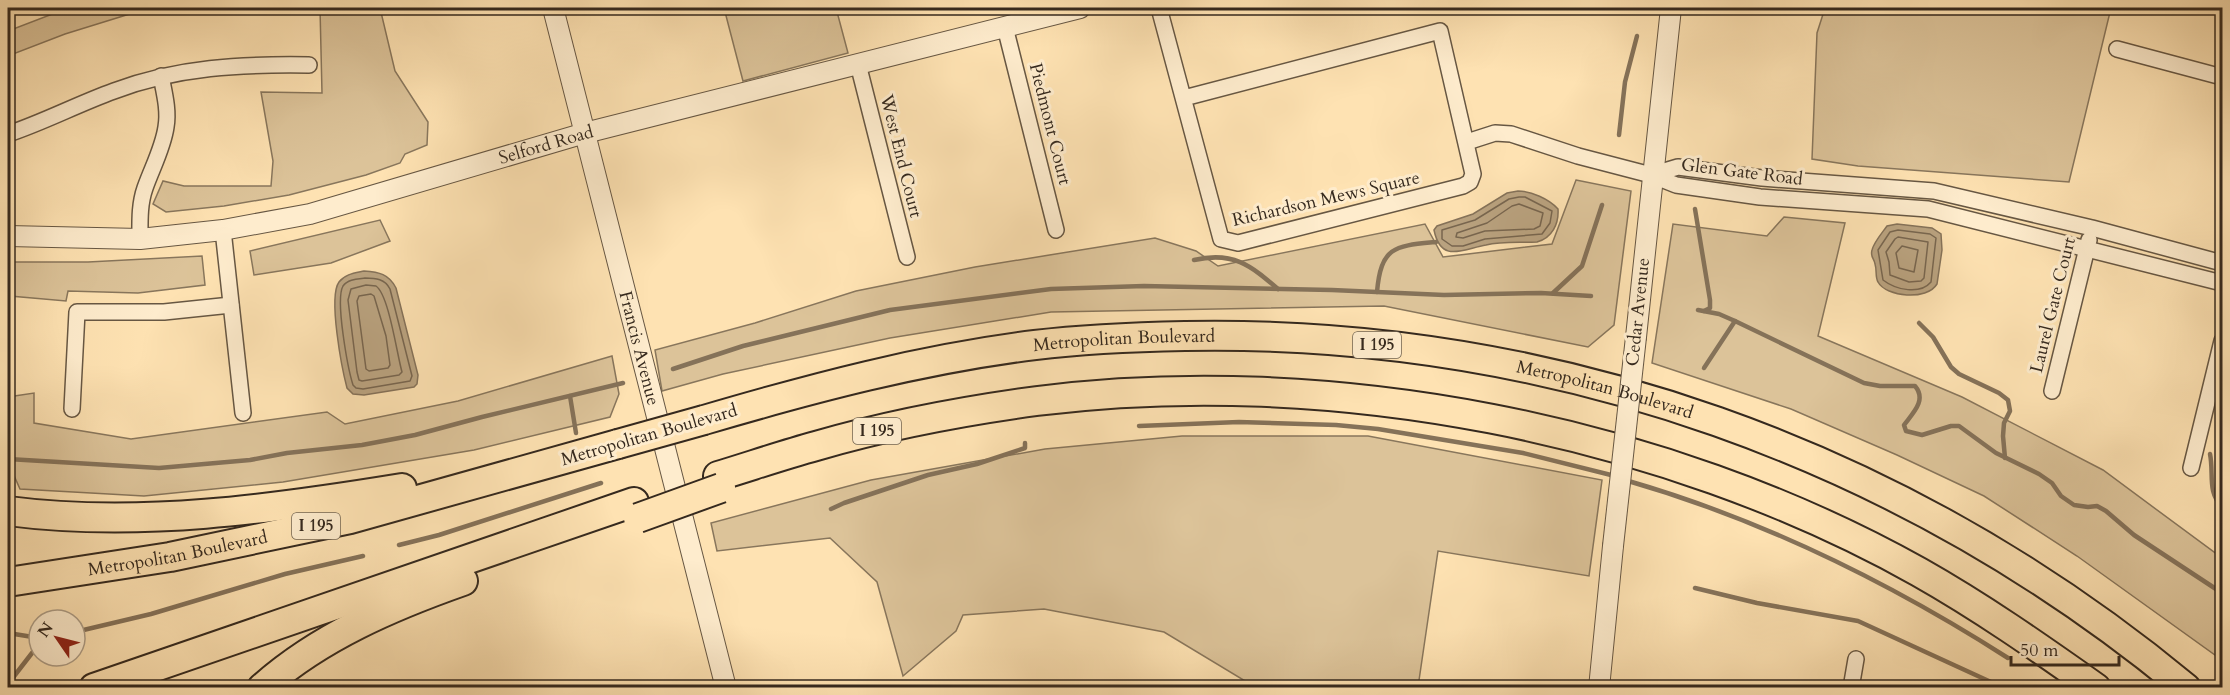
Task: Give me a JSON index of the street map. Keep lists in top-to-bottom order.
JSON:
{
  "streets": {
    "highway": ["Metropolitan Boulevard", "I 195"],
    "street": [
      "Piedmont Court",
      "Selford Road",
      "West End Court",
      "Glen Gate Road",
      "Richardson Mews Square",
      "Laurel Gate Court",
      "Cedar Avenue",
      "Francis Avenue"
    ]
  },
  "crossings": [
    ["Piedmont Court", "Selford Road"],
    ["Selford Road", "West End Court"],
    ["Selford Road", "Francis Avenue"],
    ["Glen Gate Road", "Laurel Gate Court"],
    ["Glen Gate Road", "Cedar Avenue"]
  ],
  "scale_bar": "50 m",
  "north": "top left"
}
